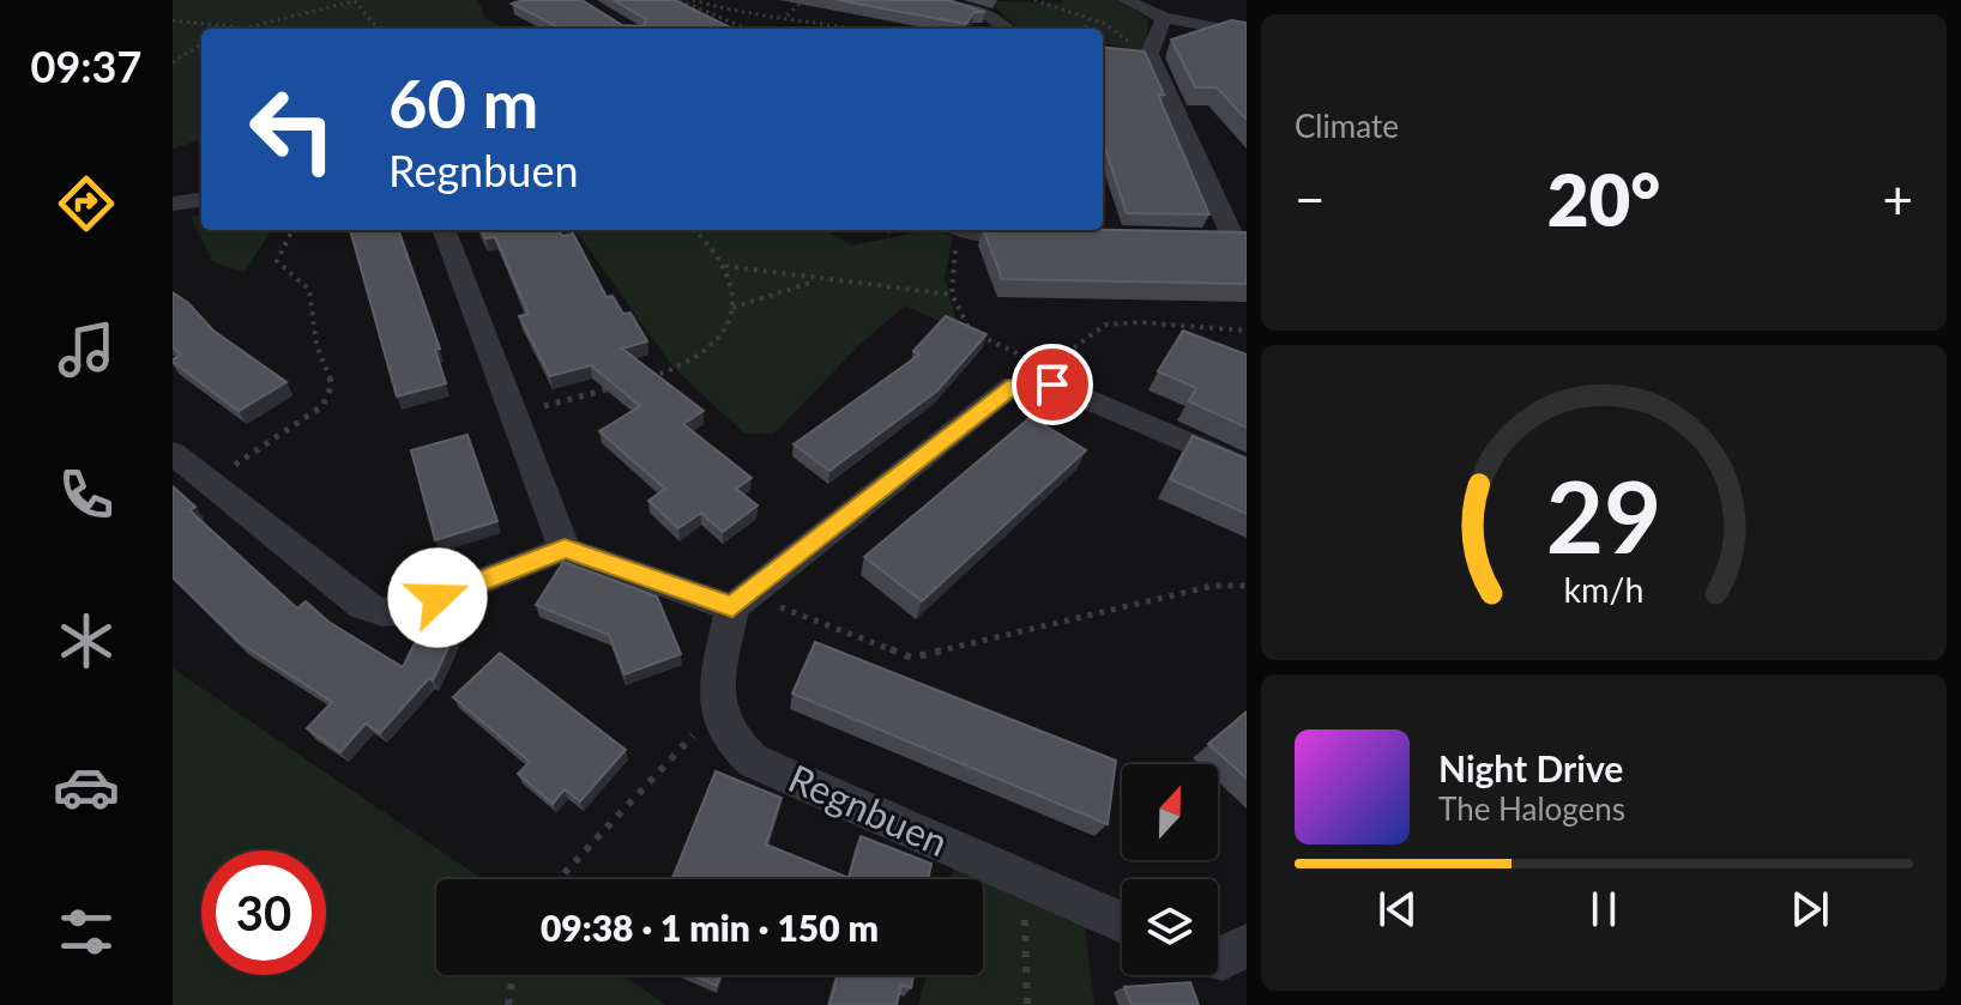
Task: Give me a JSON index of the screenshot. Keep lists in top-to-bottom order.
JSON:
{
  "streets": {
    "street": ["Regnbuen"]
  },
  "north": "top",
  "page": {
    "tabs": "09:37",
    "tile": "Climate",
    "turn": ["60 m", "Regnbuen"],
    "heat": ["−", "20°", "+"],
    "song": ["Night Drive", "The Halogens"],
    "limit": "30",
    "trip": "09:38 · 1 min · 150 m",
    "gauge": ["29", "km/h"]
  }
}
